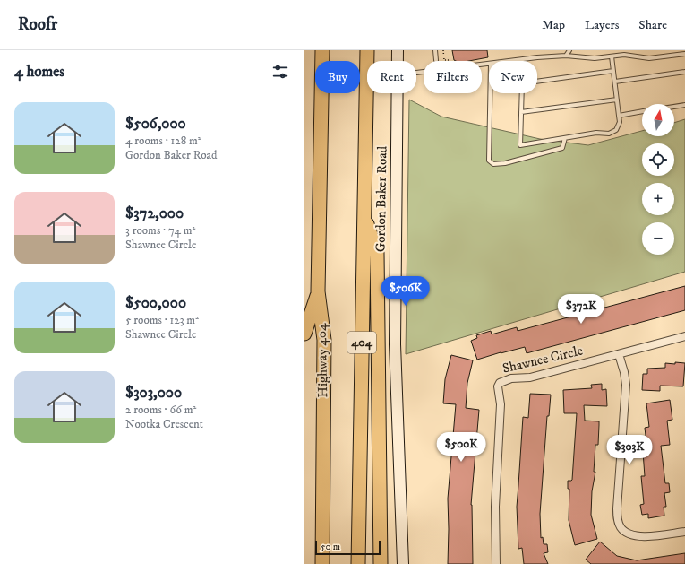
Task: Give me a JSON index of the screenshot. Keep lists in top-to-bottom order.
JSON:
{
  "streets": {
    "highway": ["404", "Highway 404"],
    "street": ["Gordon Baker Road", "Shawnee Circle"]
  },
  "scale_bar": "50 m",
  "north": "top",
  "page": {
    "header": "Roofr",
    "nav": ["Map", "Layers", "Share"],
    "heading": "4 homes",
    "chip": [
      "Buy",
      "Rent",
      "Filters",
      "New"
    ],
    "list": [
      {
        "name": "$506,000",
        "note": "4 rooms · 128 m² · Gordon Baker Road"
      },
      {
        "name": "$372,000",
        "note": "3 rooms · 74 m² · Shawnee Circle"
      },
      {
        "name": "$500,000",
        "note": "5 rooms · 123 m² · Shawnee Circle"
      },
      {
        "name": "$303,000",
        "note": "2 rooms · 66 m² · Nootka Crescent"
      }
    ],
    "map_buttons": ["+", "−"],
    "price": [
      "$506K",
      "$372K",
      "$500K",
      "$303K"
    ],
    "scale": "50 m"
  }
}
